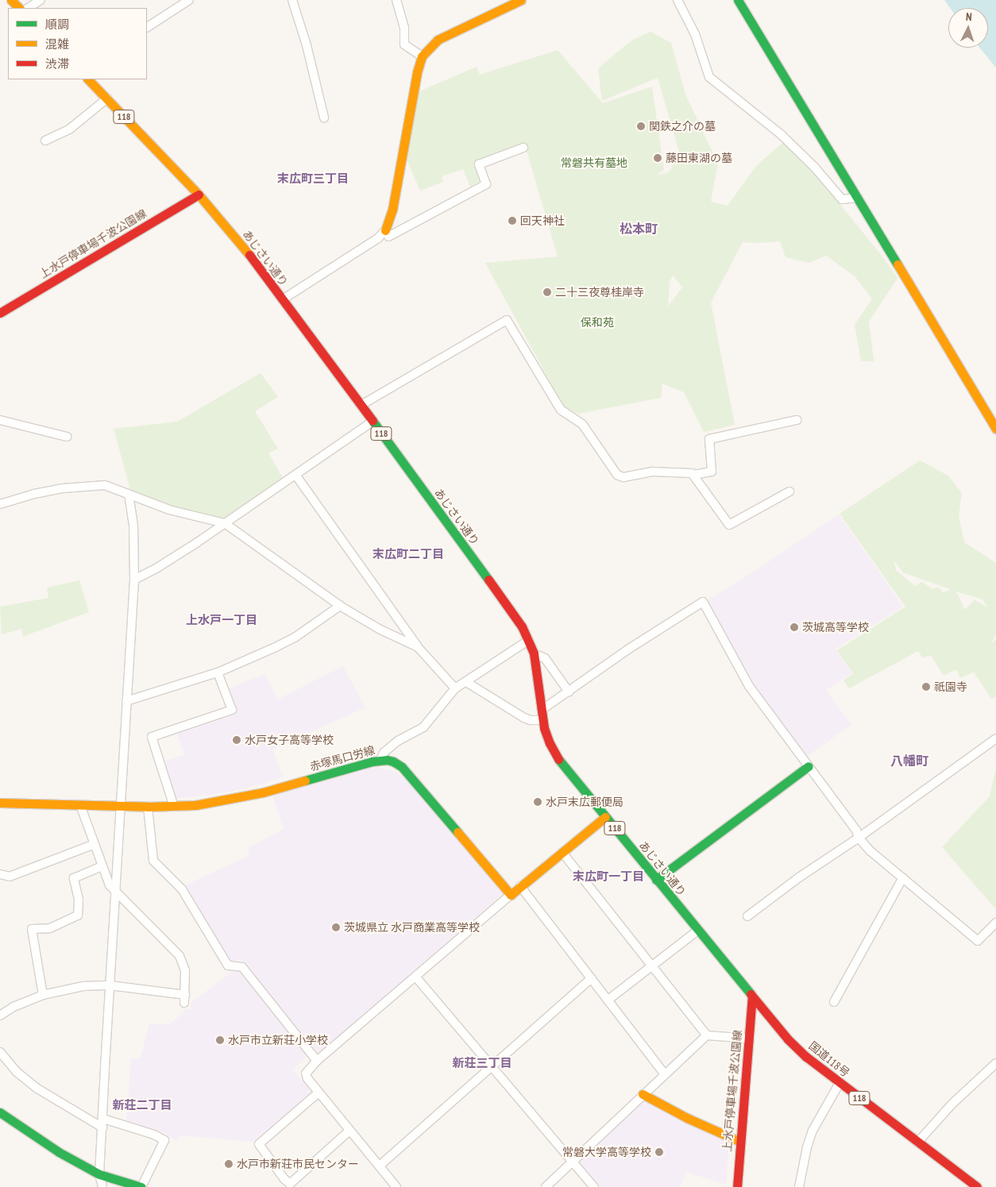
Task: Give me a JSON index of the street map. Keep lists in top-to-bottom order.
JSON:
{
  "streets": {
    "main road": [
      "118",
      "上水戸停車場千波公園線",
      "あじさい通り",
      "赤塚馬口労線",
      "国道118号"
    ]
  },
  "crossings": [
    ["上水戸停車場千波公園線", "あじさい通り"],
    ["上水戸停車場千波公園線", "国道118号"],
    ["あじさい通り", "国道118号"]
  ],
  "districts": [
    "末広町三丁目",
    "松本町",
    "末広町二丁目",
    "上水戸一丁目",
    "八幡町",
    "末広町一丁目",
    "新荘三丁目",
    "新荘二丁目"
  ],
  "parks": ["常磐共有墓地", "保和苑"],
  "places": [
    "関鉄之介の墓",
    "藤田東湖の墓",
    "回天神社",
    "二十三夜尊桂岸寺",
    "茨城高等学校",
    "祇園寺",
    "水戸女子高等学校",
    "水戸末広郵便局",
    "茨城県立 水戸商業高等学校",
    "水戸市立新荘小学校",
    "常磐大学高等学校",
    "水戸市新荘市民センター"
  ],
  "legend": ["順調", "混雑", "渋滞"],
  "north": "top"
}
